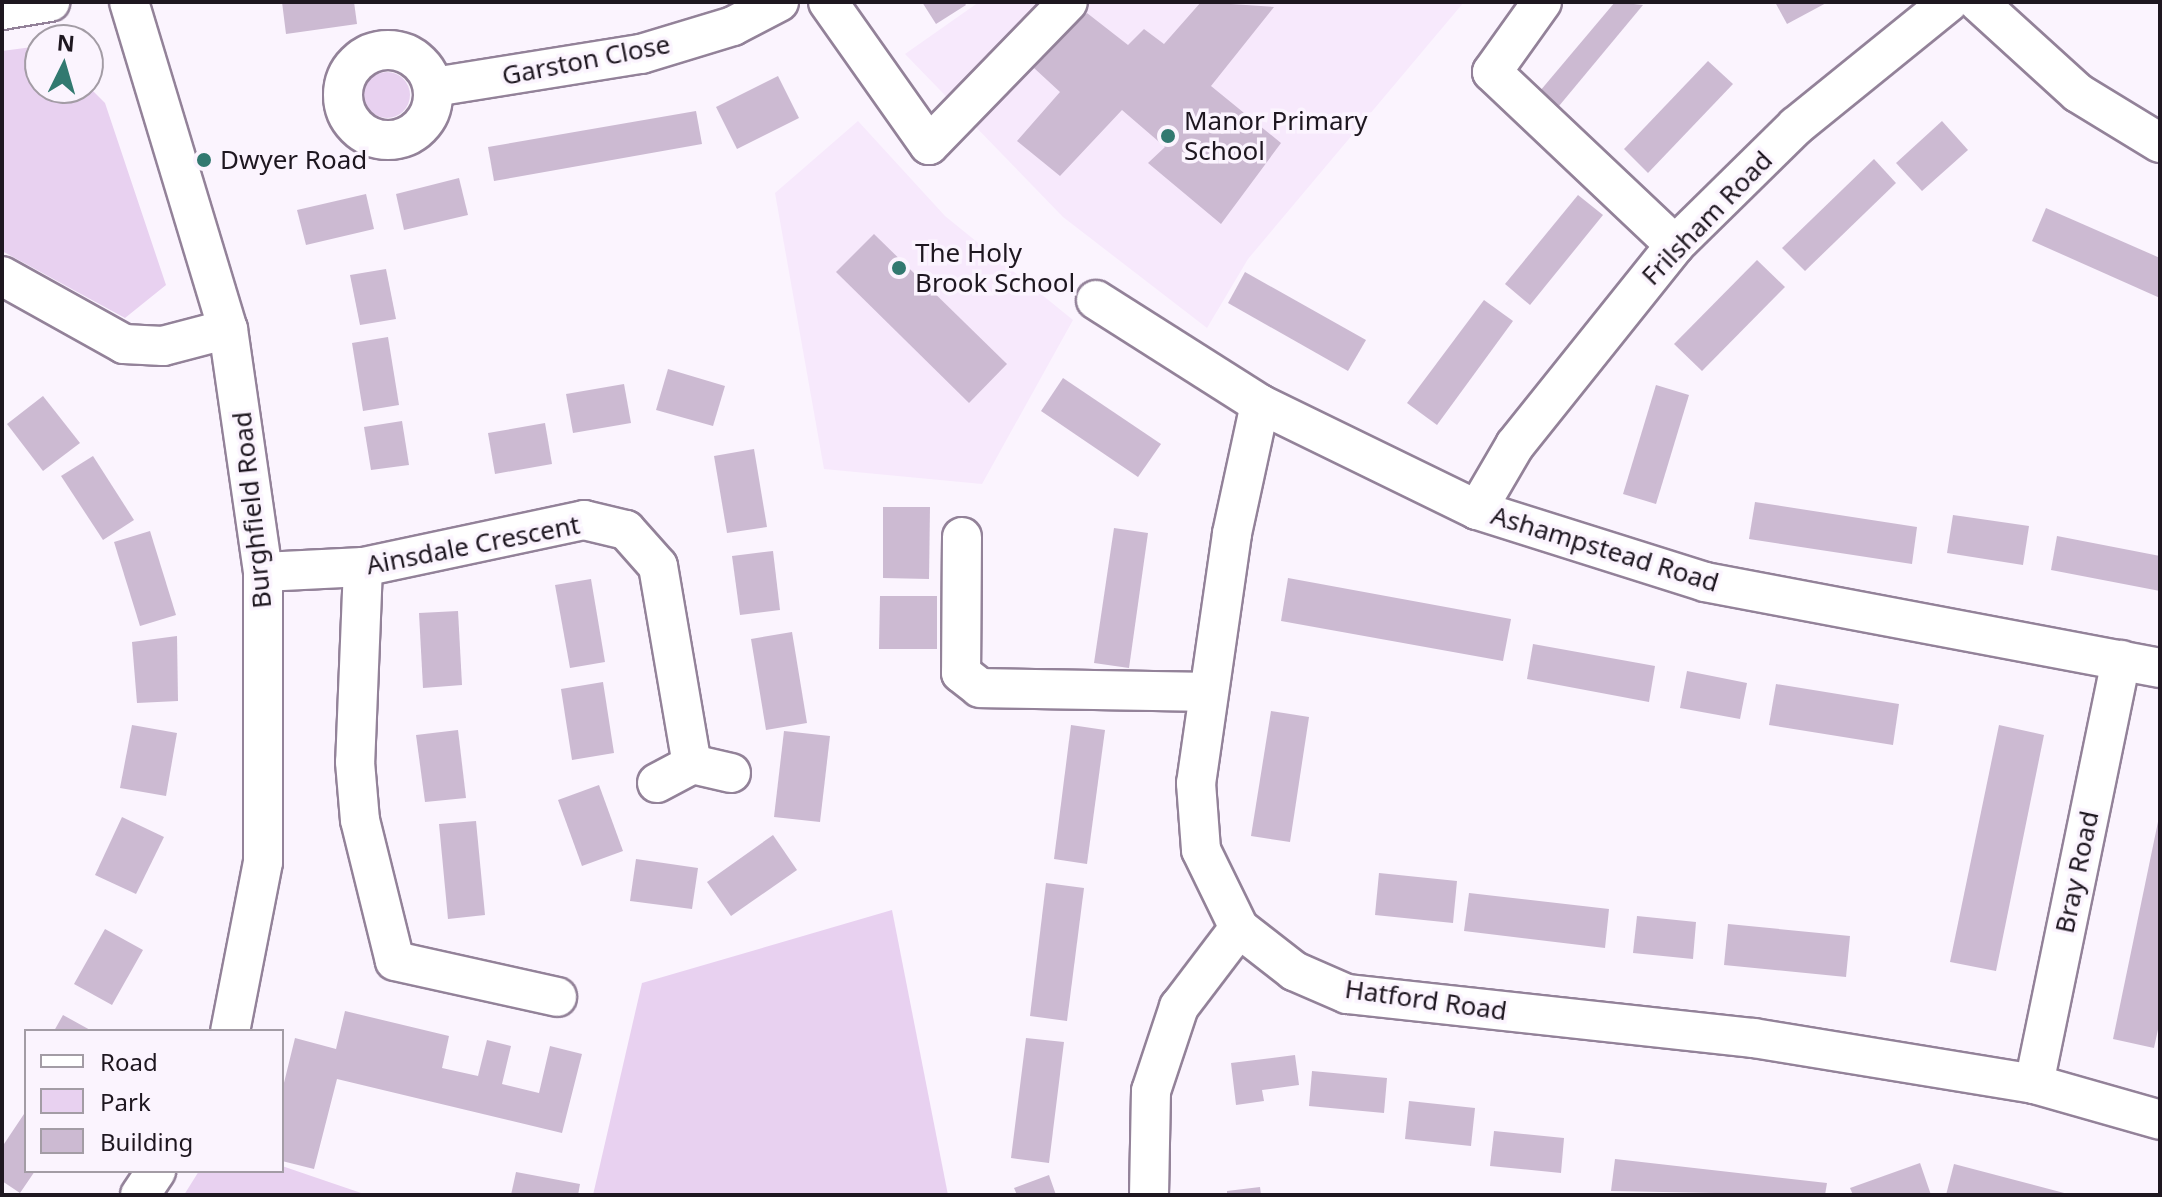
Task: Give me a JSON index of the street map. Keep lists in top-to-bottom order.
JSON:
{
  "streets": {
    "street": [
      "Garston Close",
      "Frilsham Road",
      "Burghfield Road",
      "Ainsdale Crescent",
      "Ashampstead Road",
      "Bray Road",
      "Hatford Road"
    ]
  },
  "crossings": [
    ["Frilsham Road", "Ashampstead Road"],
    ["Burghfield Road", "Ainsdale Crescent"],
    ["Ashampstead Road", "Bray Road"],
    ["Ashampstead Road", "Hatford Road"],
    ["Bray Road", "Hatford Road"]
  ],
  "places": ["Manor Primary School", "Dwyer Road", "The Holy Brook School"],
  "legend": ["Road", "Park", "Building"],
  "north": "top"
}
